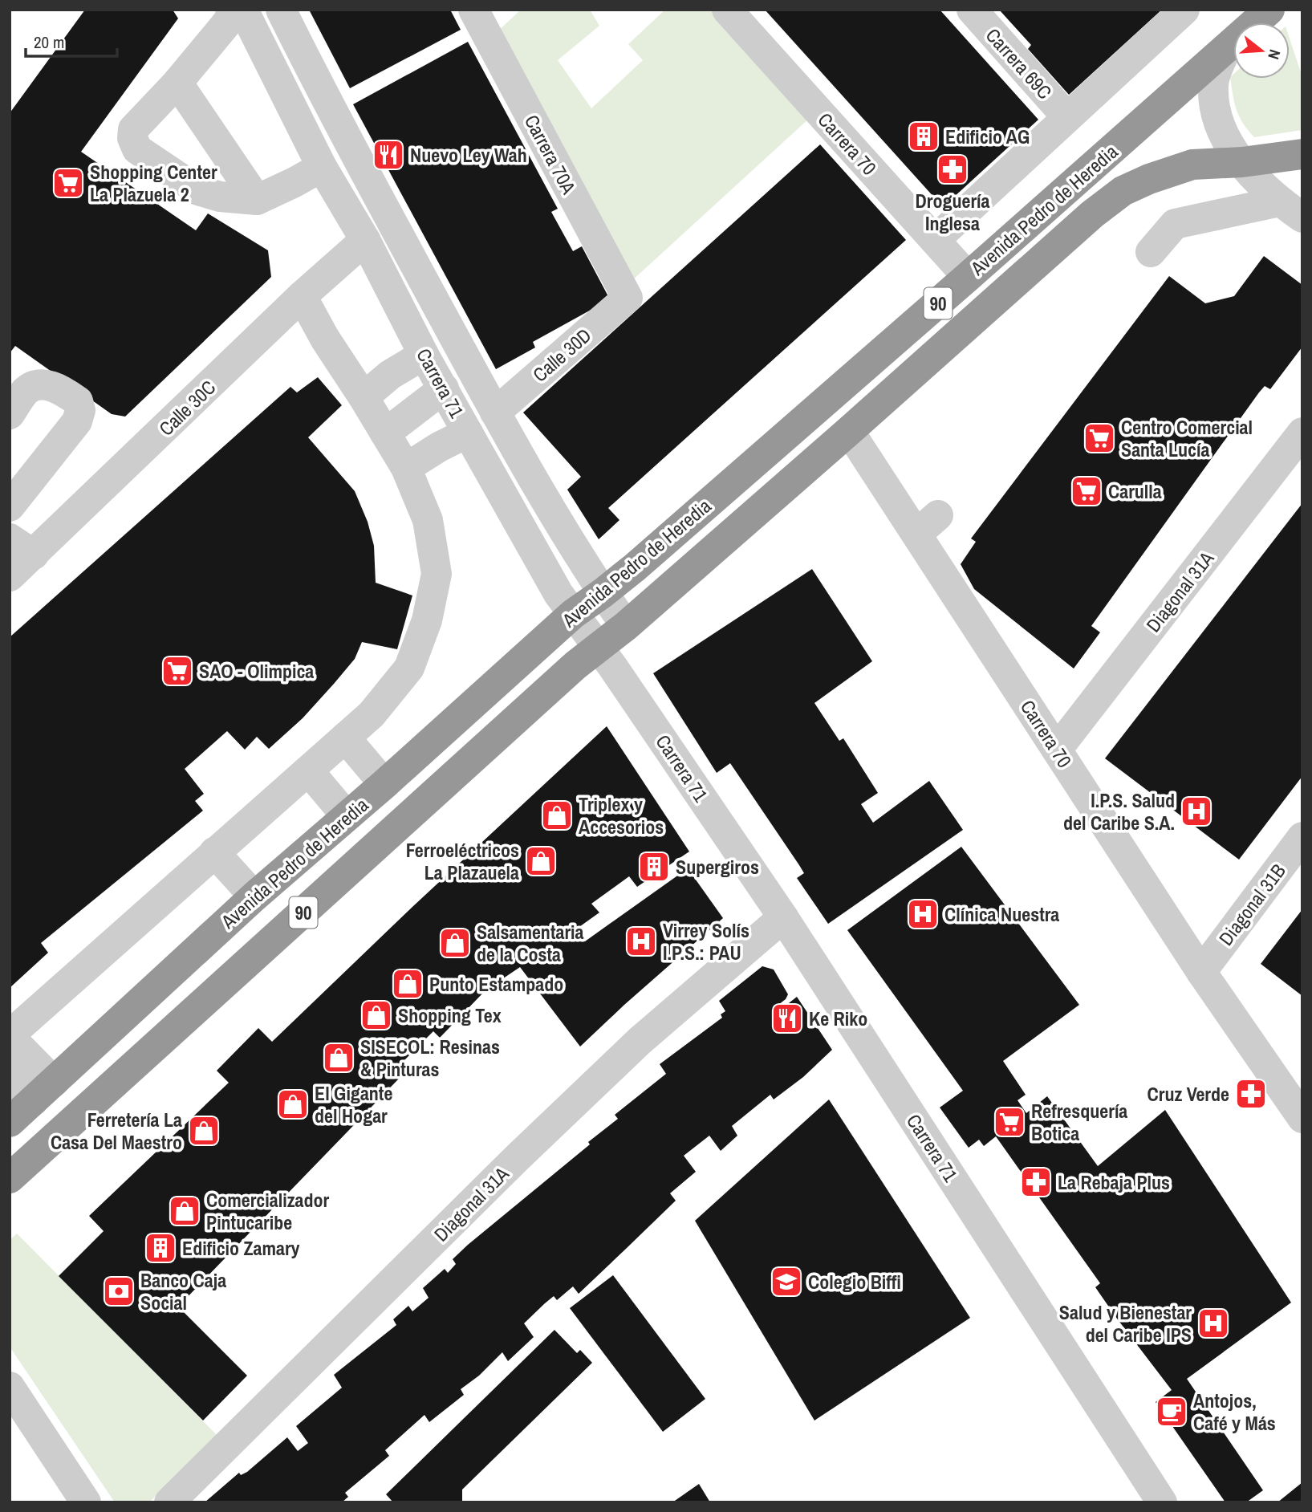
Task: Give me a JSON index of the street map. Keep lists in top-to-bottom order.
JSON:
{
  "streets": {
    "highway": ["Avenida Pedro de Heredia", "90"],
    "street": [
      "Carrera 69C",
      "Carrera 70",
      "Carrera 70A",
      "Calle 30D",
      "Carrera 71",
      "Calle 30C",
      "Diagonal 31A",
      "Diagonal 31B"
    ]
  },
  "crossings": [
    ["Carrera 70", "Avenida Pedro de Heredia"],
    ["Carrera 70", "Diagonal 31A"],
    ["Carrera 70", "Diagonal 31B"],
    ["Carrera 70A", "Calle 30D"],
    ["Avenida Pedro de Heredia", "Carrera 71"],
    ["Calle 30D", "Carrera 71"],
    ["Carrera 71", "Calle 30C"],
    ["Carrera 71", "Diagonal 31A"]
  ],
  "places": {
    "building": ["Edificio AG", "Supergiros", "Edificio Zamary"],
    "restaurant": ["Nuevo Ley Wah", "Ke Riko"],
    "pharmacy": ["Droguería Inglesa", "Cruz Verde", "La Rebaja Plus"],
    "supermarket": [
      "Shopping Center La Plazuela 2",
      "Centro Comercial Santa Lucía",
      "Carulla",
      "SAO - Olimpica",
      "Refresquería Botica"
    ],
    "hospital": [
      "I.P.S. Salud del Caribe S.A.",
      "Clínica Nuestra",
      "Virrey Solís I.P.S.: PAU",
      "Salud y Bienestar del Caribe IPS"
    ],
    "shop": [
      "Triplex y Accesorios",
      "Ferroeléctricos La Plazauela",
      "Salsamentaria de la Costa",
      "Punto Estampado",
      "Shopping Tex",
      "SISECOL: Resinas & Pinturas",
      "El Gigante del Hogar",
      "Ferretería La Casa Del Maestro",
      "Comercializador Pintucaribe"
    ],
    "school or university": ["Colegio Biffi"],
    "bank": ["Banco Caja Social"],
    "cafe": ["Antojos, Café y Más"]
  },
  "scale_bar": "20 m",
  "north": "right"
}
